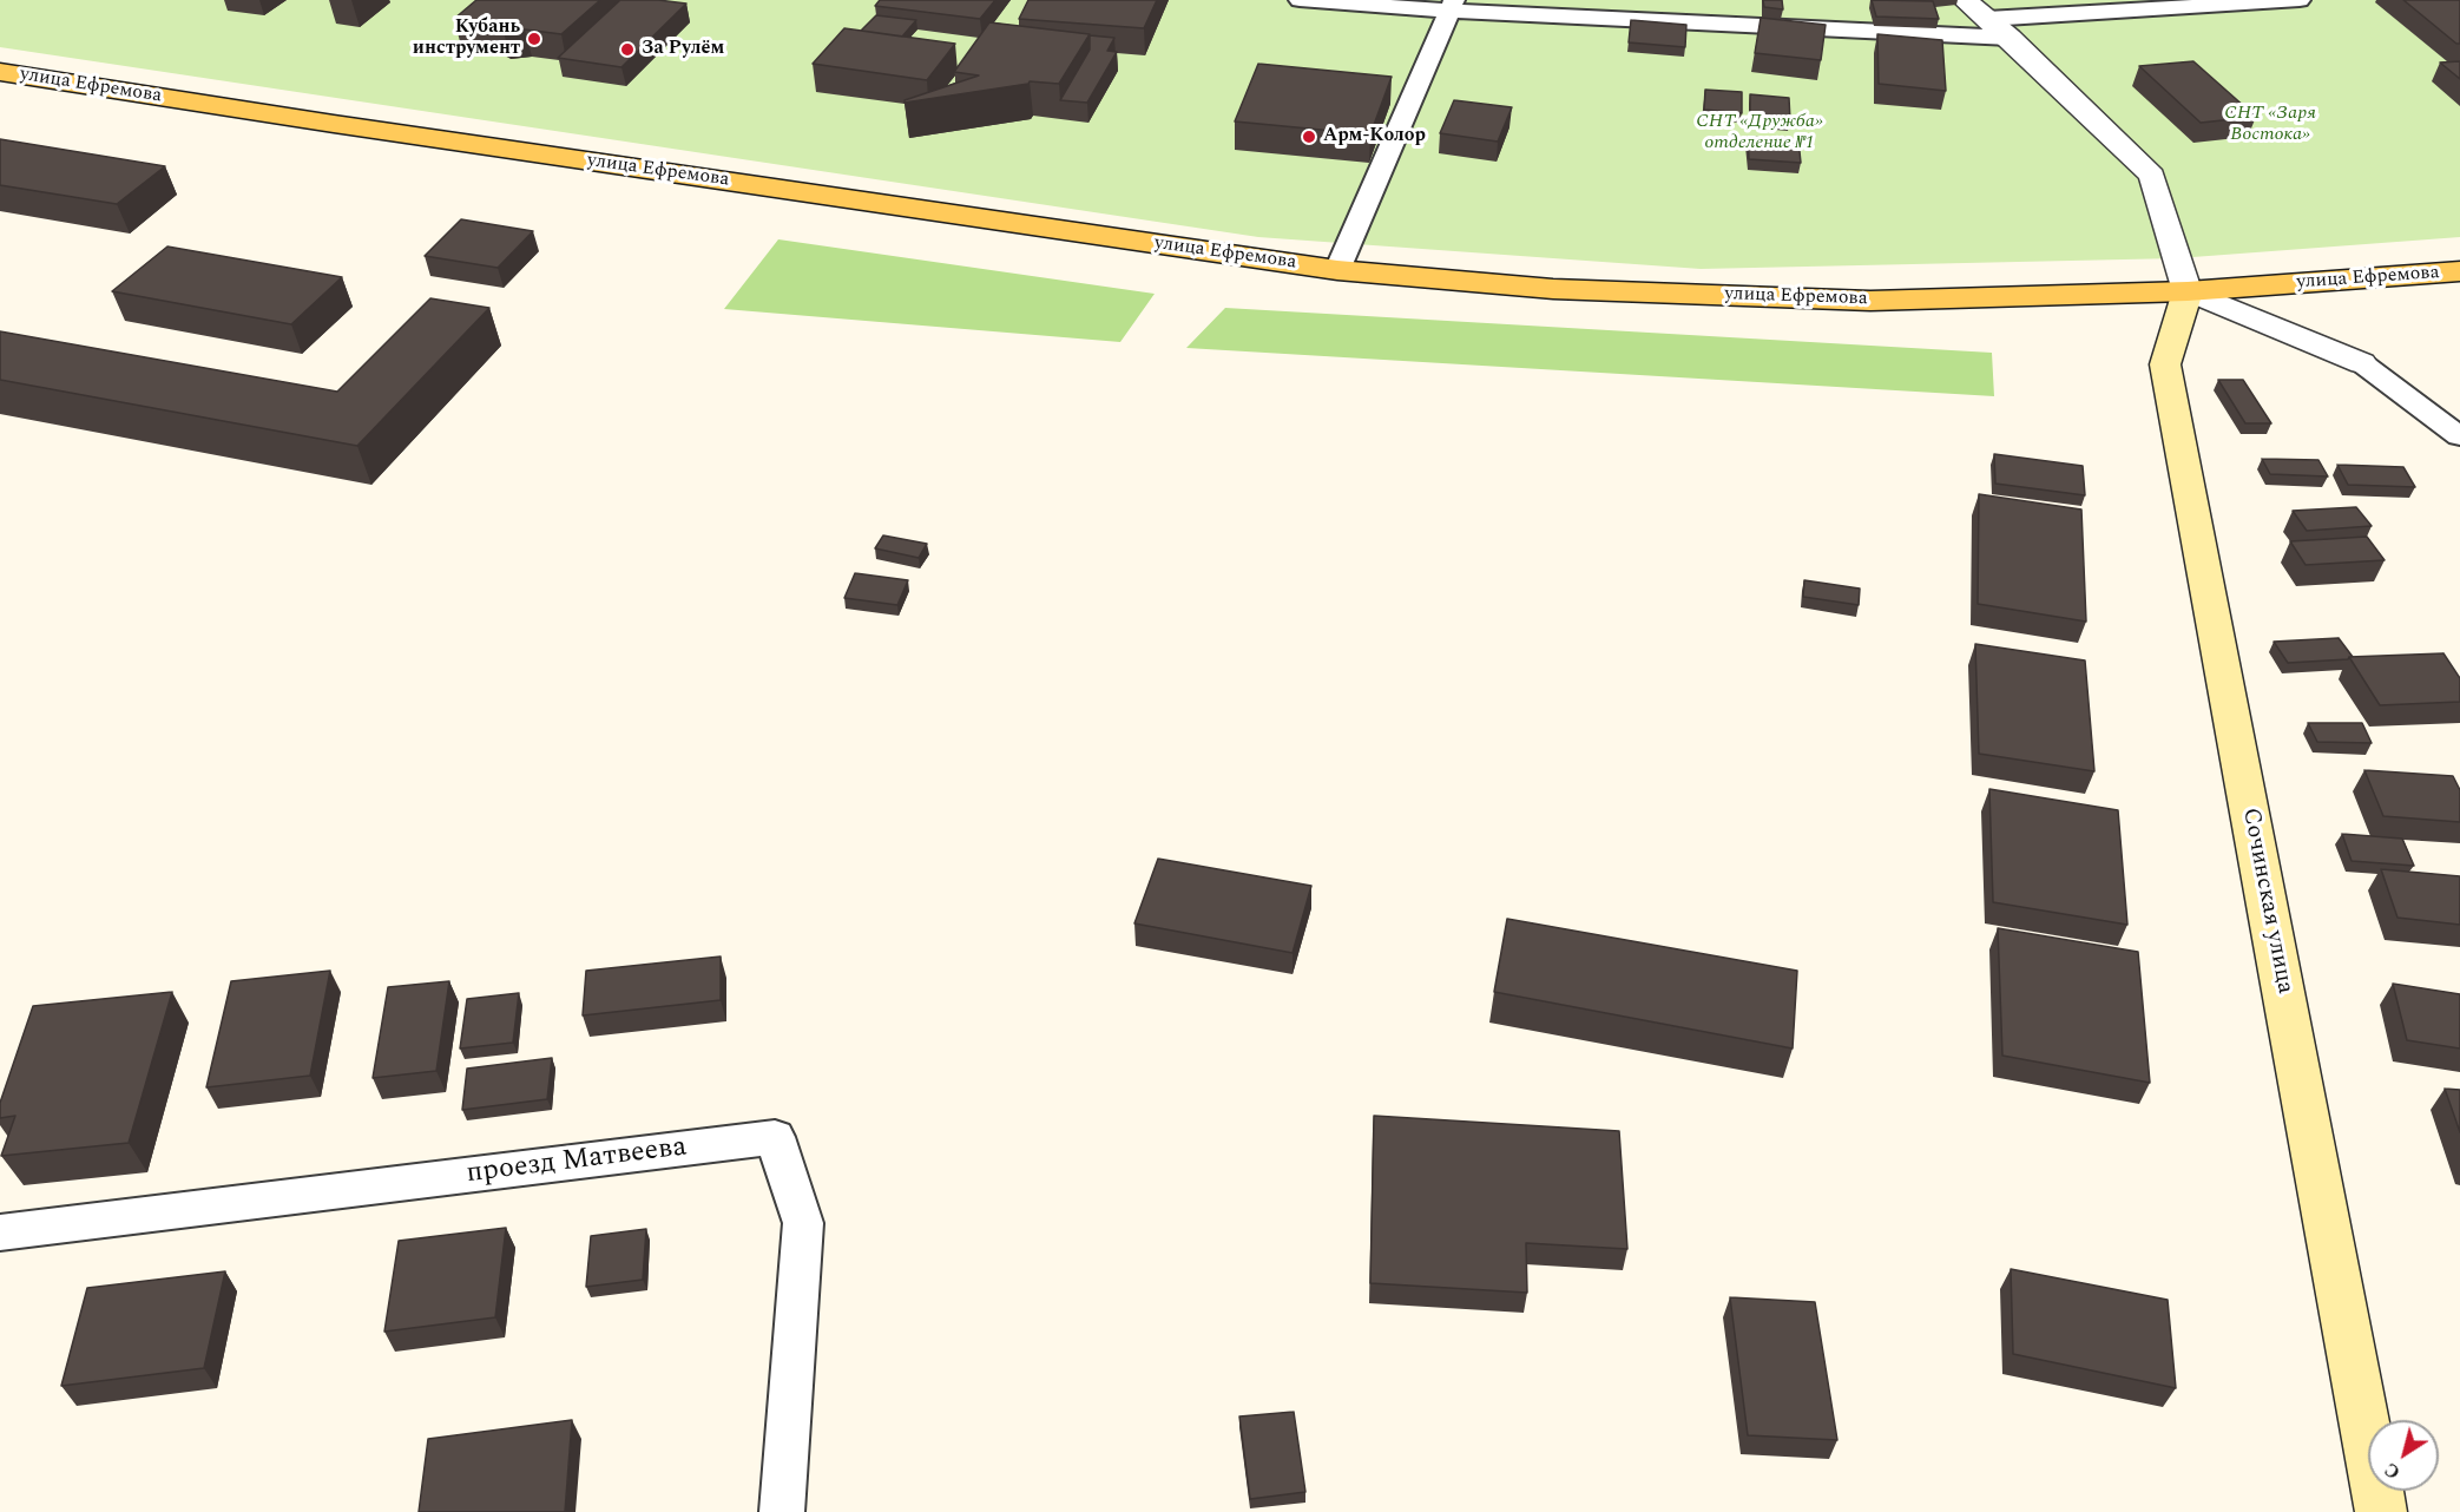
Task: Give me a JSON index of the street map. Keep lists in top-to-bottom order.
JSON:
{
  "streets": {
    "main road": ["улица Ефремова", "Сочинская улица"],
    "lane": ["проезд Матвеева"]
  },
  "crossings": [
    ["улица Ефремова", "Сочинская улица"]
  ],
  "parks": ["СНТ «Заря Востока»", "СНТ «Дружба» отделение №1"],
  "places": ["Кубань инструмент", "За Рулём", "Арм-Колор"],
  "north": "bottom left"
}
